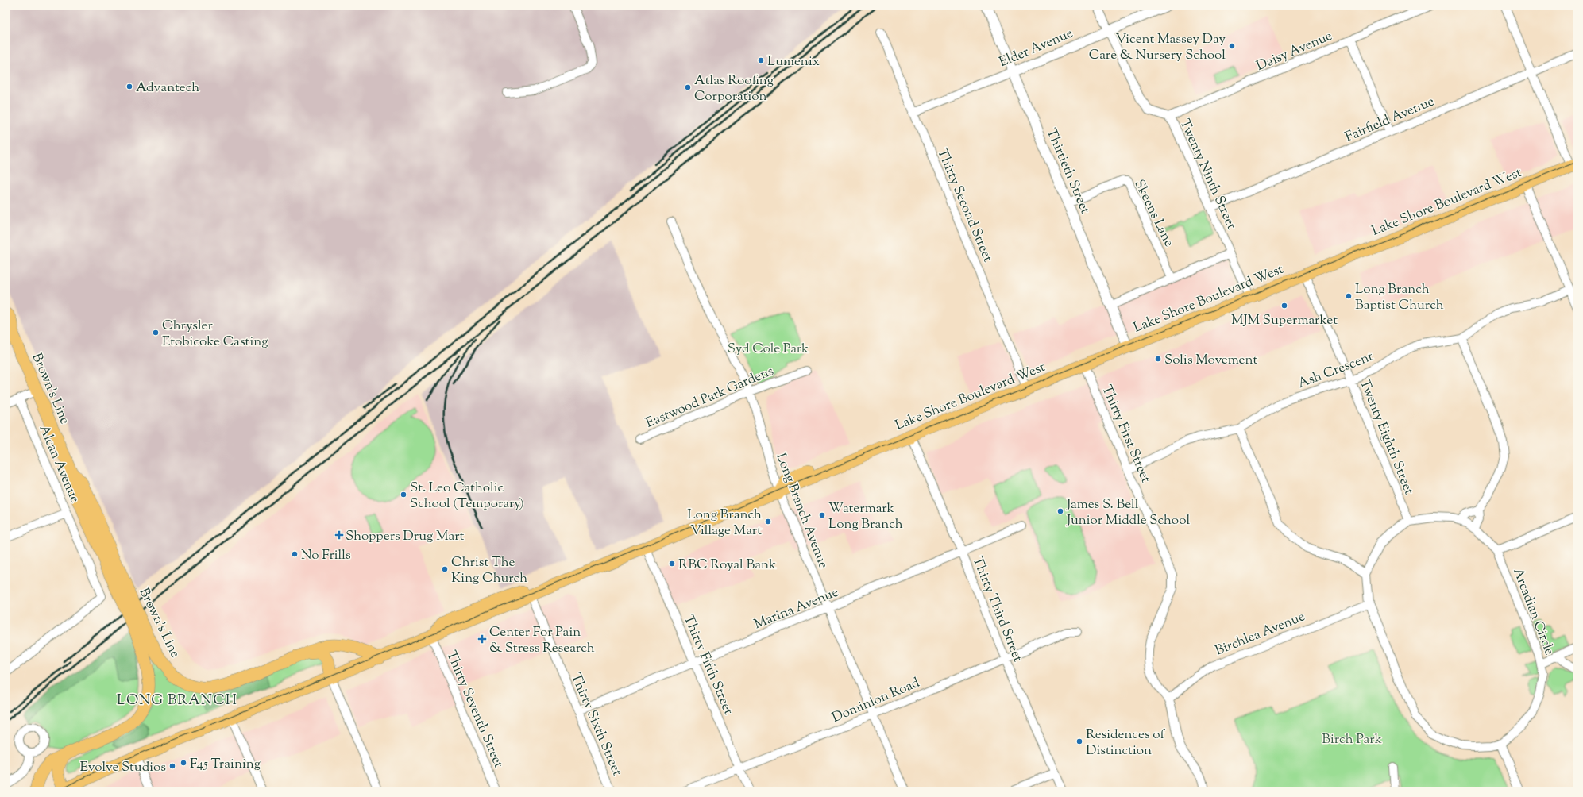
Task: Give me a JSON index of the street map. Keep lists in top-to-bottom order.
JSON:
{
  "streets": {
    "main road": ["Lake Shore Boulevard West", "Brown's Line"],
    "street": [
      "Elder Avenue",
      "Daisy Avenue",
      "Fairfield Avenue",
      "Thirtieth Street",
      "Twenty Ninth Street",
      "Thirty Second Street",
      "Skeens Lane",
      "Ash Crescent",
      "Eastwood Park Gardens",
      "Thirty First Street",
      "Twenty Eighth Street",
      "Alcan Avenue",
      "Long Branch Avenue",
      "Marina Avenue",
      "Thirty Third Street",
      "Arcadian Circle",
      "Birchlea Avenue",
      "Thirty Fifth Street",
      "Dominion Road",
      "Thirty Seventh Street",
      "Thirty Sixth Street"
    ]
  },
  "crossings": [
    ["Elder Avenue", "Thirtieth Street"],
    ["Elder Avenue", "Twenty Ninth Street"],
    ["Elder Avenue", "Thirty Second Street"],
    ["Daisy Avenue", "Twenty Ninth Street"],
    ["Fairfield Avenue", "Twenty Ninth Street"],
    ["Thirtieth Street", "Lake Shore Boulevard West"],
    ["Thirtieth Street", "Skeens Lane"],
    ["Twenty Ninth Street", "Lake Shore Boulevard West"],
    ["Lake Shore Boulevard West", "Thirty Second Street"],
    ["Lake Shore Boulevard West", "Brown's Line"],
    ["Lake Shore Boulevard West", "Thirty First Street"],
    ["Lake Shore Boulevard West", "Twenty Eighth Street"],
    ["Lake Shore Boulevard West", "Long Branch Avenue"],
    ["Lake Shore Boulevard West", "Thirty Third Street"],
    ["Lake Shore Boulevard West", "Thirty Fifth Street"],
    ["Lake Shore Boulevard West", "Thirty Seventh Street"],
    ["Lake Shore Boulevard West", "Thirty Sixth Street"],
    ["Ash Crescent", "Thirty First Street"],
    ["Ash Crescent", "Twenty Eighth Street"],
    ["Eastwood Park Gardens", "Long Branch Avenue"],
    ["Thirty First Street", "Birchlea Avenue"],
    ["Twenty Eighth Street", "Arcadian Circle"],
    ["Long Branch Avenue", "Marina Avenue"],
    ["Long Branch Avenue", "Dominion Road"],
    ["Marina Avenue", "Thirty Third Street"],
    ["Marina Avenue", "Thirty Fifth Street"],
    ["Marina Avenue", "Thirty Sixth Street"],
    ["Thirty Third Street", "Dominion Road"],
    ["Arcadian Circle", "Birchlea Avenue"],
    ["Thirty Fifth Street", "Dominion Road"]
  ],
  "districts": ["LONG BRANCH"],
  "parks": ["Syd Cole Park", "Birch Park"],
  "places": {
    "other": [
      "Vicent Massey Day Care & Nursery School",
      "Lumenix",
      "Advantech",
      "Atlas Roofing Corporation",
      "Long Branch Baptist Church",
      "MJM Supermarket",
      "Chrysler Etobicoke Casting",
      "Solis Movement",
      "St. Leo Catholic School (Temporary)",
      "James S. Bell Junior Middle School",
      "Watermark Long Branch",
      "Long Branch Village Mart",
      "No Frills",
      "RBC Royal Bank",
      "Christ The King Church",
      "Residences of Distinction",
      "F45 Training",
      "Evolve Studios"
    ],
    "health": ["Shoppers Drug Mart", "Center For Pain & Stress Research"]
  }
}
